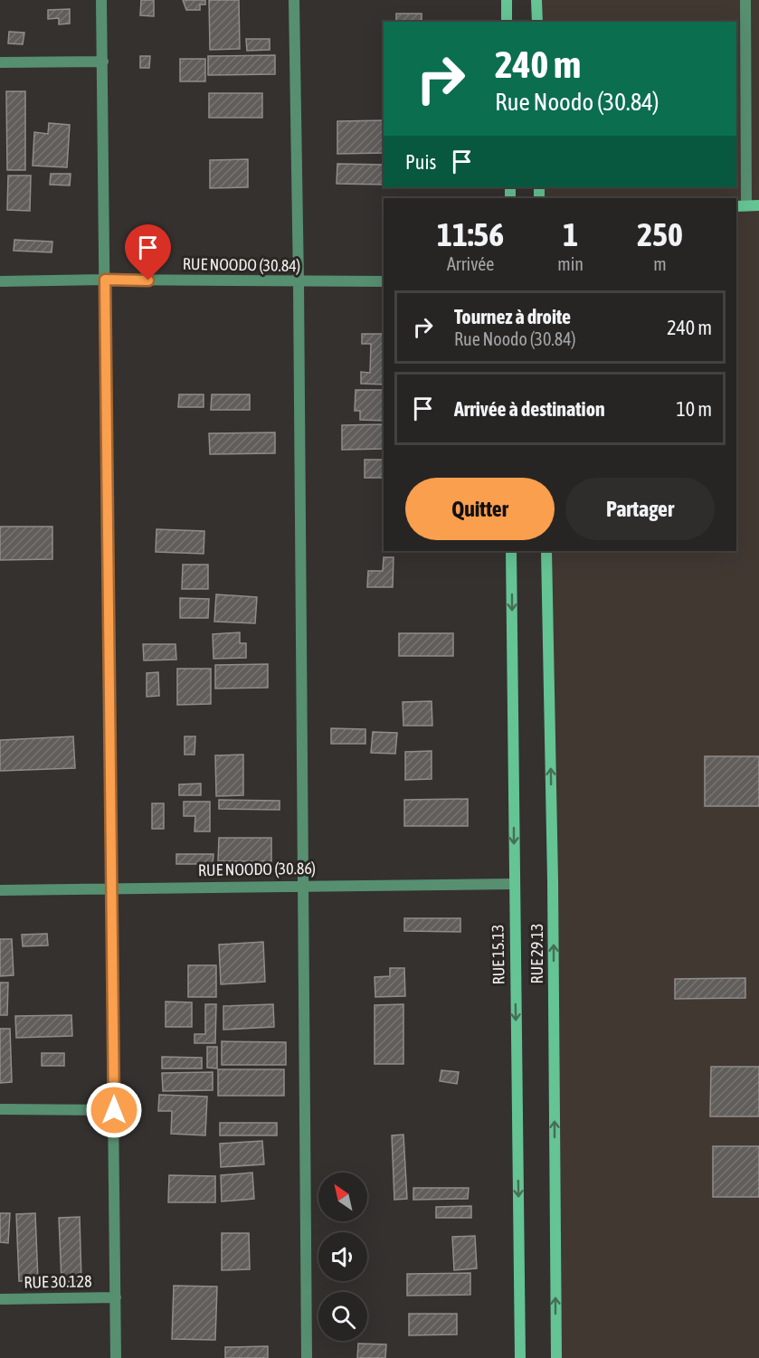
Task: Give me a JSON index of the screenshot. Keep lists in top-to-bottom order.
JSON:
{
  "streets": {
    "main road": ["RUE 29.13", "RUE 15.13"],
    "street": ["RUE NOODO (30.84)", "RUE NOODO (30.86)", "RUE 30.128"]
  },
  "crossings": [
    ["RUE NOODO (30.86)", "RUE 15.13"]
  ],
  "one_way": ["RUE 29.13", "RUE 15.13"],
  "north": "top left",
  "page": {
    "turn": ["240 m", "Rue Noodo (30.84)"],
    "then": "Puis",
    "eta": [
      "11:56",
      "Arrivée",
      "1",
      "min",
      "250",
      "m"
    ],
    "list": [
      {
        "name": "Tournez à droite",
        "note": "Rue Noodo (30.84)",
        "value": "240 m"
      },
      {
        "name": "Arrivée à destination",
        "value": "10 m"
      }
    ],
    "buttons": ["Quitter", "Partager"]
  }
}
